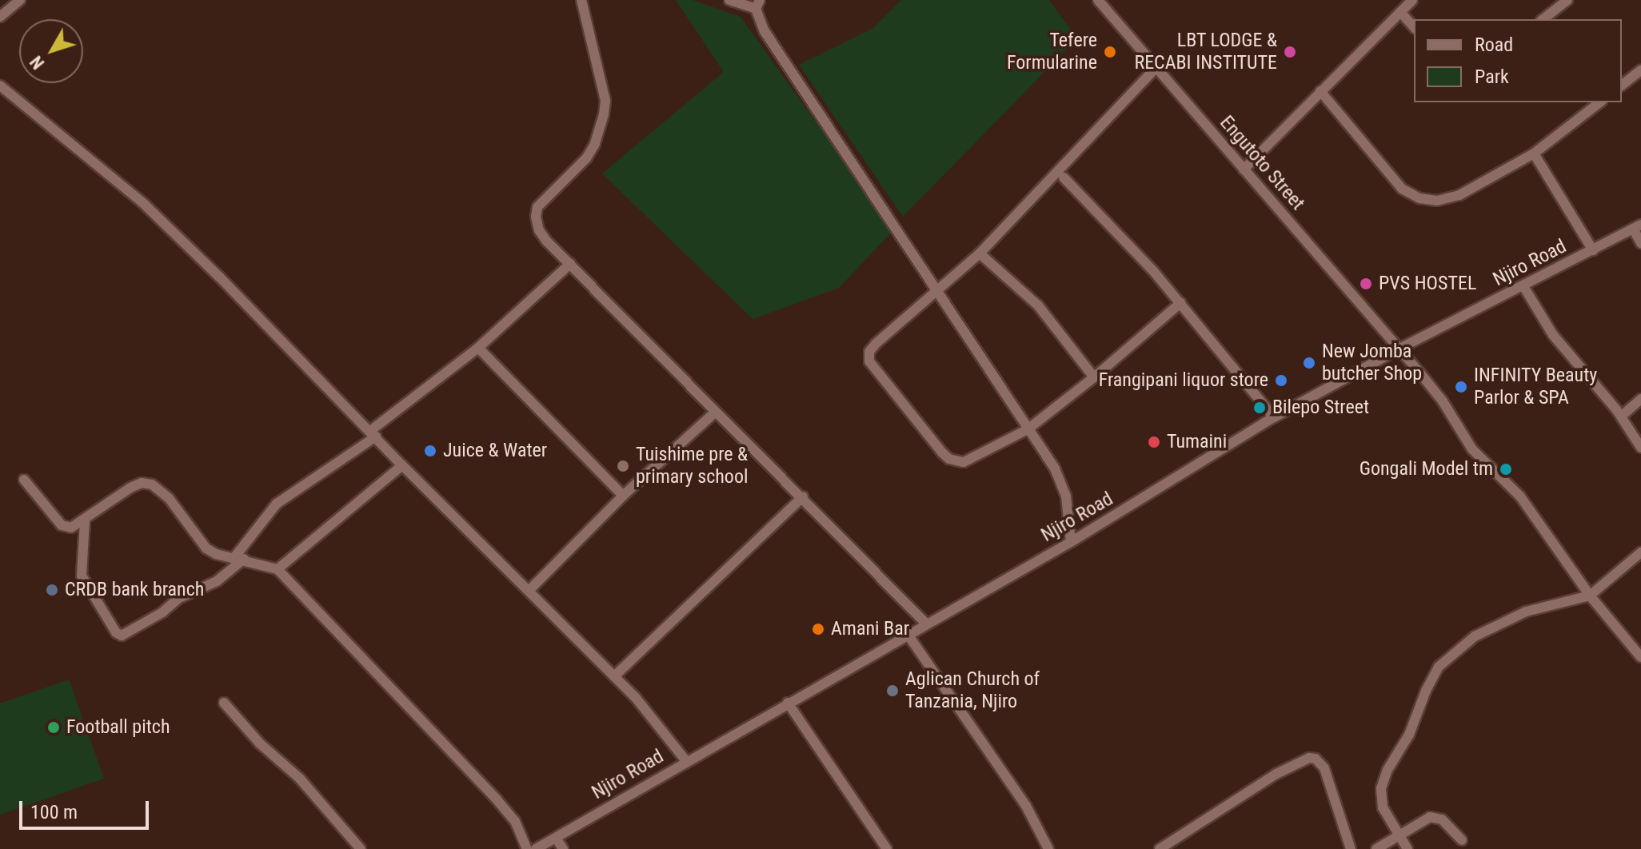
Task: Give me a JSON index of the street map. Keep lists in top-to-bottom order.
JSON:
{
  "streets": {
    "street": ["Engutoto Street", "Njiro Road"]
  },
  "crossings": [
    ["Engutoto Street", "Njiro Road"]
  ],
  "places": [
    "Tefere Formularine",
    "LBT LODGE & RECABI INSTITUTE",
    "PVS HOSTEL",
    "New Jomba butcher Shop",
    "Frangipani liquor store",
    "INFINITY Beauty Parlor & SPA",
    "Bilepo Street",
    "Tumaini",
    "Juice & Water",
    "Tuishime pre & primary school",
    "Gongali Model tm",
    "CRDB bank branch",
    "Amani Bar",
    "Aglican Church of Tanzania, Njiro",
    "Football pitch"
  ],
  "legend": ["Road", "Park"],
  "scale_bar": "100 m",
  "north": "bottom left"
}
